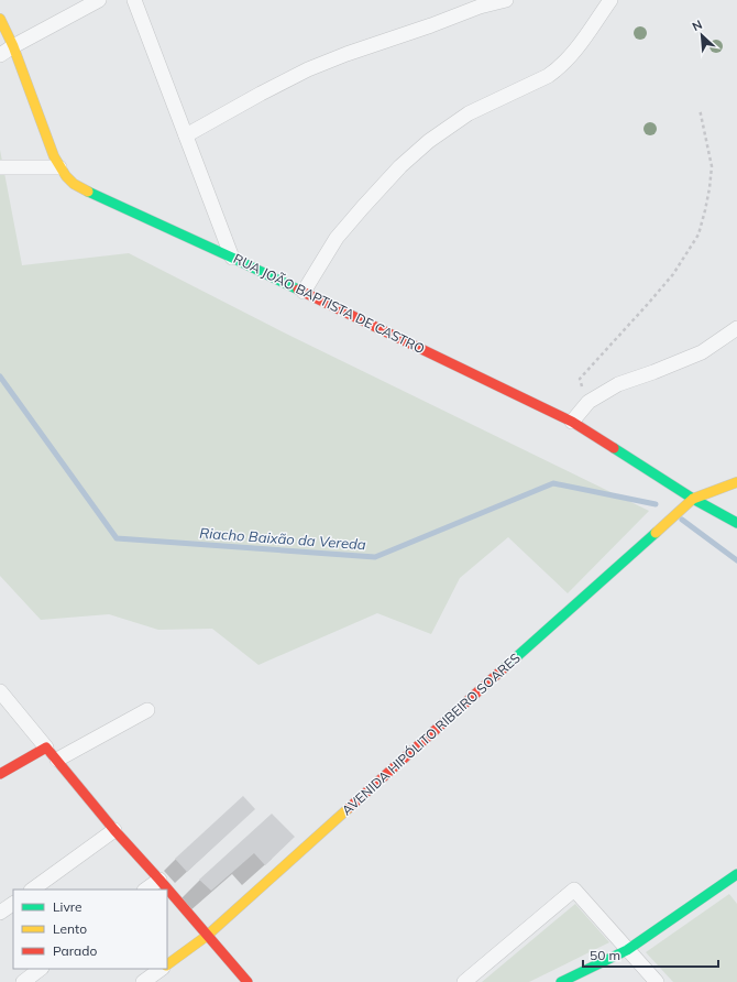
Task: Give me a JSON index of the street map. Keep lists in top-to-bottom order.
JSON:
{
  "streets": {
    "street": ["RUA JOÃO BAPTISTA DE CASTRO", "AVENIDA HIPÓLITO RIBEIRO SOARES"]
  },
  "crossings": [
    ["RUA JOÃO BAPTISTA DE CASTRO", "AVENIDA HIPÓLITO RIBEIRO SOARES"]
  ],
  "water": ["Riacho Baixão da Vereda"],
  "legend": ["Livre", "Lento", "Parado"],
  "scale_bar": "50 m",
  "north": "top left"
}
